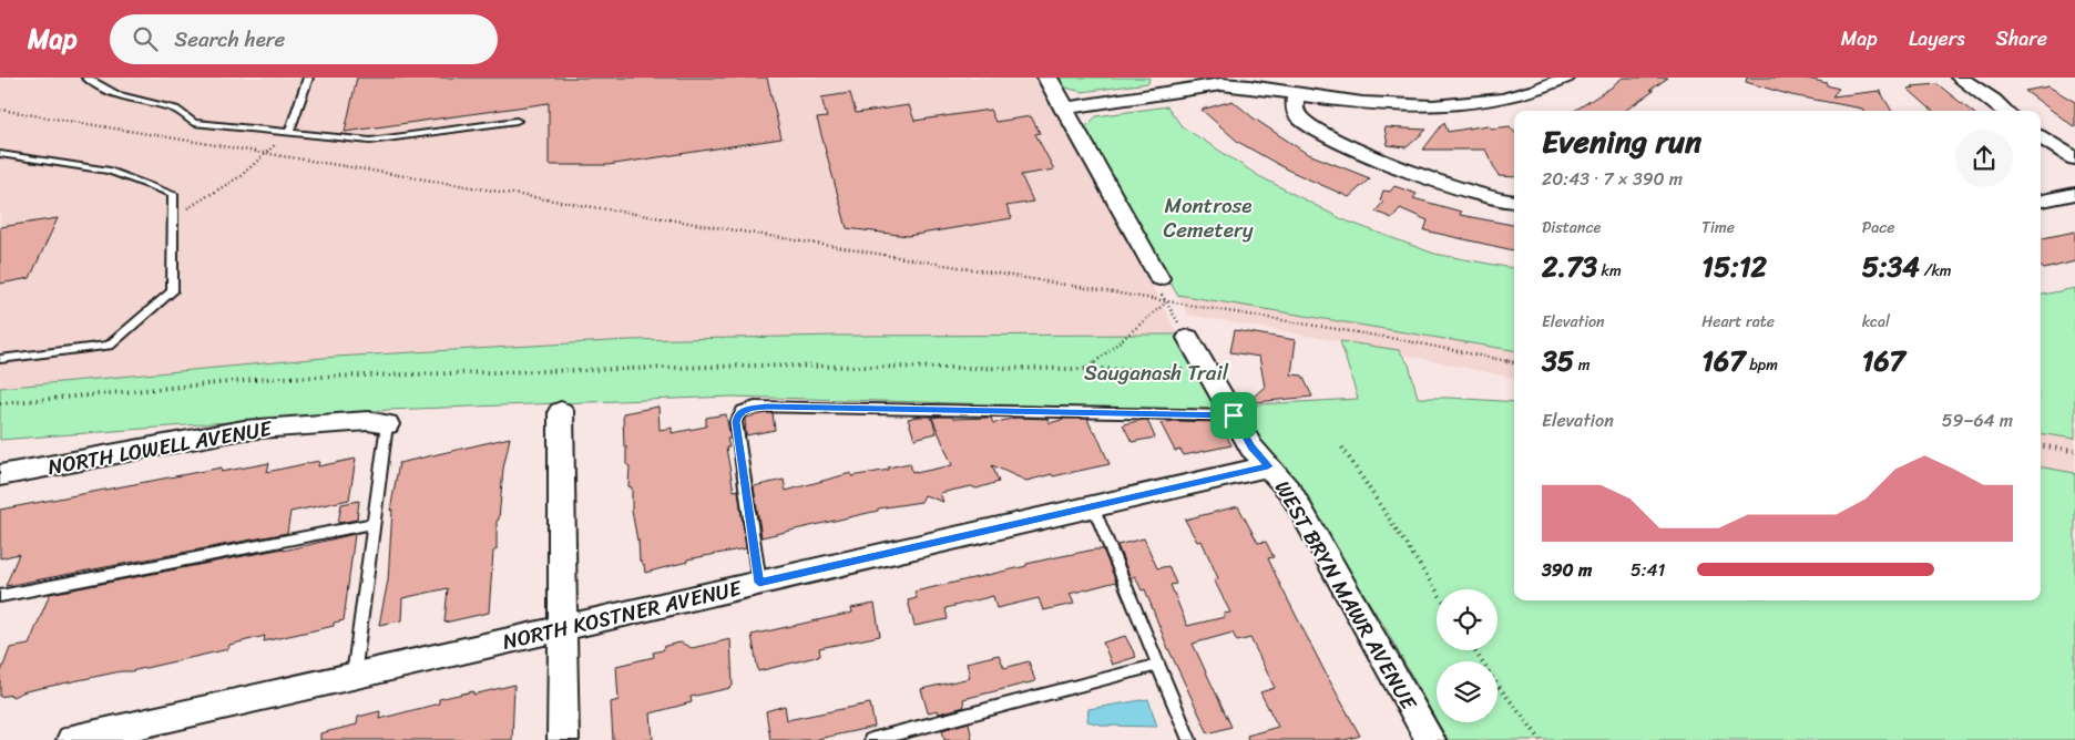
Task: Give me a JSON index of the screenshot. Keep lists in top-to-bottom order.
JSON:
{
  "streets": {
    "street": ["NORTH LOWELL AVENUE", "WEST BRYN MAWR AVENUE", "NORTH KOSTNER AVENUE"]
  },
  "crossings": [
    ["WEST BRYN MAWR AVENUE", "NORTH KOSTNER AVENUE"]
  ],
  "parks": ["Montrose Cemetery", "Sauganash Trail"],
  "page": {
    "header": "Map",
    "search": "Search here",
    "nav": ["Map", "Layers", "Share"],
    "heading": ["Evening run", "20:43 · 7 × 390 m"],
    "stats": [
      ["Distance", "2.73 km"],
      ["Time", "15:12"],
      ["Pace", "5:34 /km"],
      ["Elevation", "35 m"],
      ["Heart rate", "167 bpm"],
      ["kcal", "167"]
    ],
    "chart": ["Elevation", "59–64 m"],
    "list": [
      {
        "name": "390 m",
        "note": "5:41"
      }
    ]
  }
}
